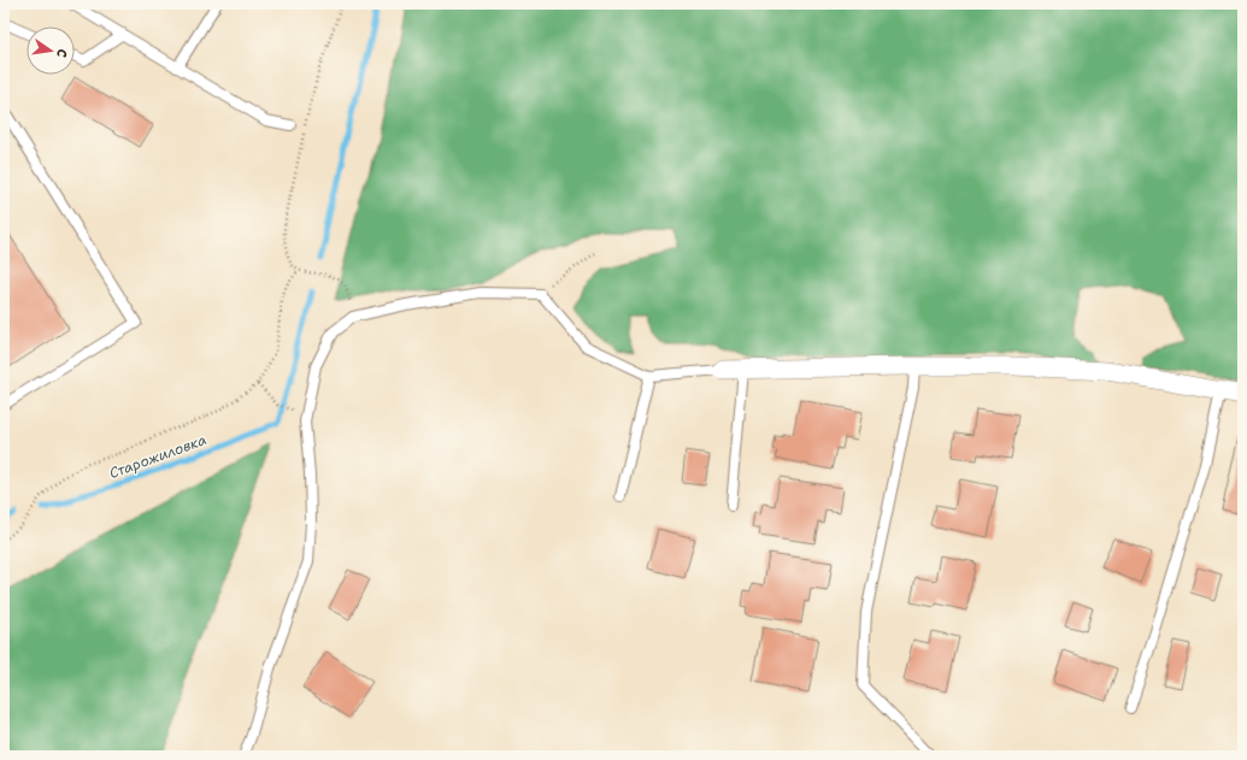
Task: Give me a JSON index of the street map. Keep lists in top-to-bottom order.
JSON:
{
  "water": ["Старожиловка"],
  "north": "right"
}
